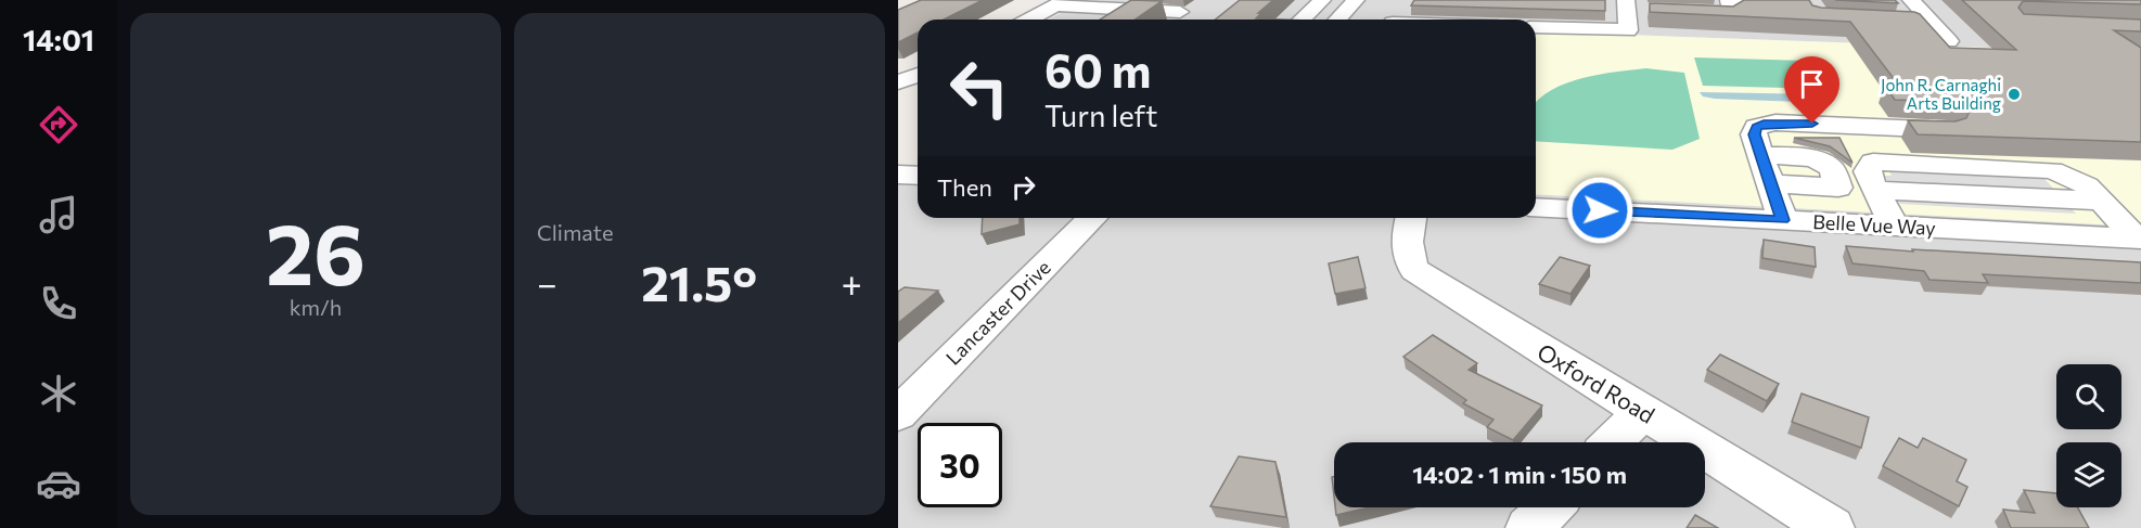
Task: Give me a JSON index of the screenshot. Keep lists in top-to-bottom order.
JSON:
{
  "streets": {
    "street": ["Belle Vue Way", "Lancaster Drive", "Oxford Road"]
  },
  "places": ["John R. Carnaghi Arts Building"],
  "page": {
    "tabs": "14:01",
    "tile": [
      ["26", "km/h"],
      "Climate"
    ],
    "turn": ["60 m", "Turn left"],
    "then": "Then",
    "heat": ["−", "21.5°", "+"],
    "limit": "30",
    "trip": "14:02 · 1 min · 150 m"
  }
}
